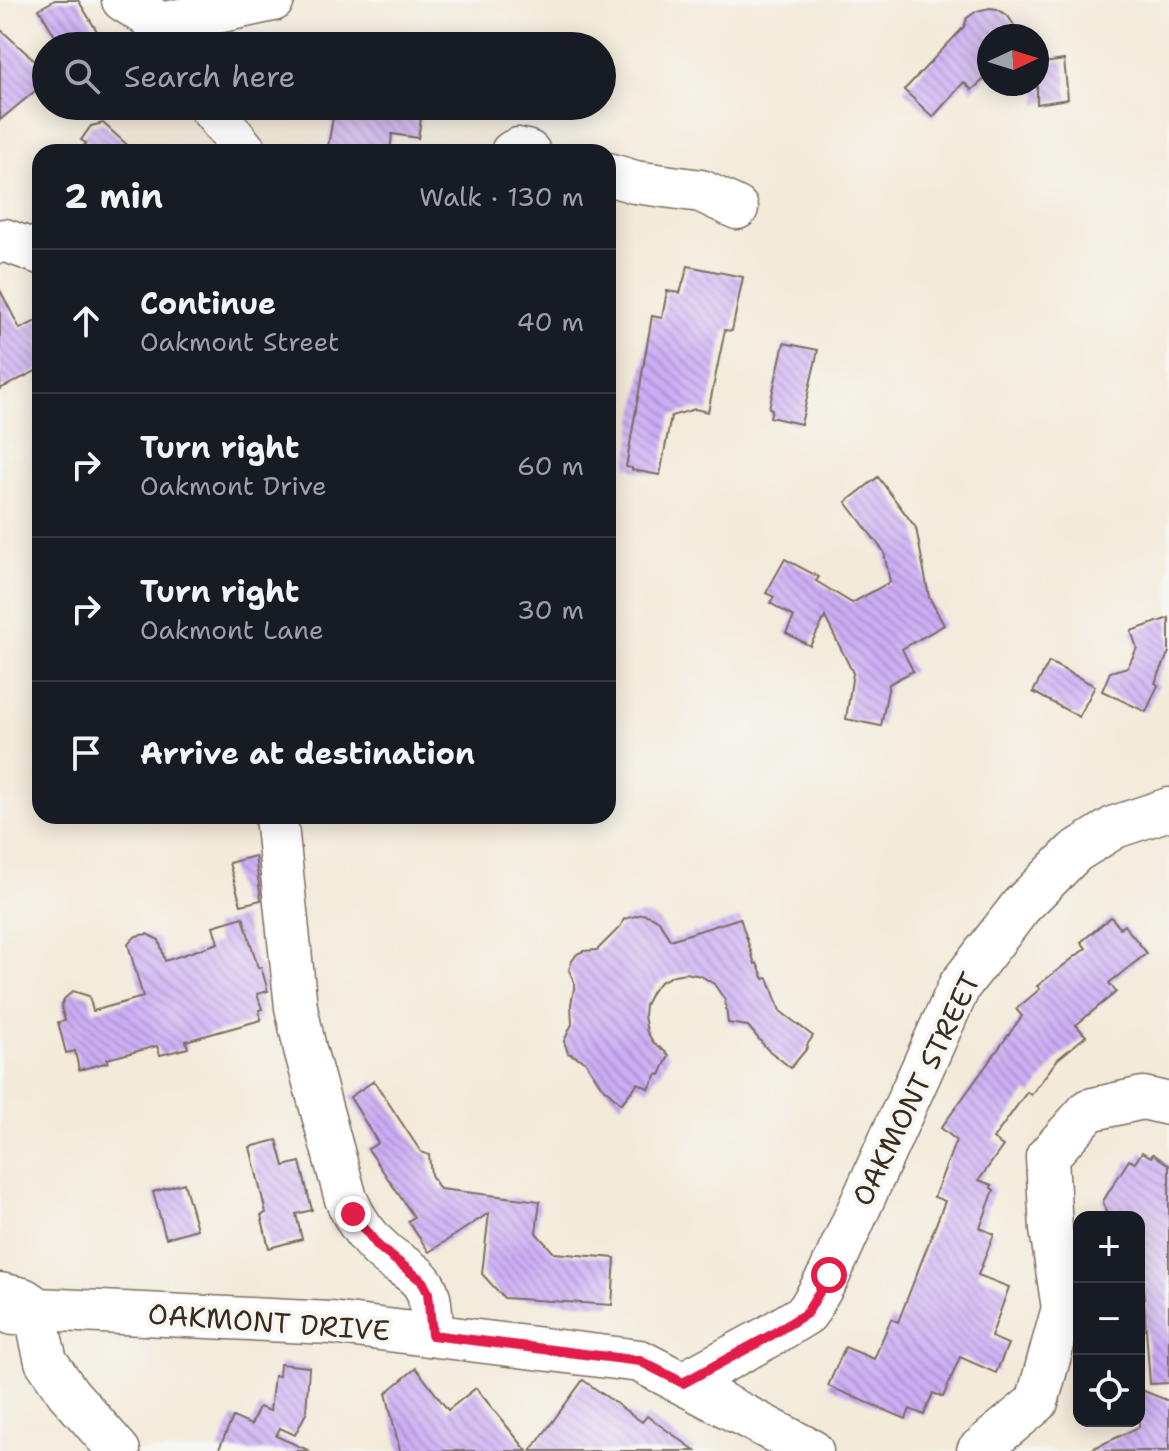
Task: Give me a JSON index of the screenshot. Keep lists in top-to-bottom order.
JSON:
{
  "streets": {
    "street": ["OAKMONT STREET", "OAKMONT DRIVE"]
  },
  "crossings": [
    ["OAKMONT STREET", "OAKMONT DRIVE"]
  ],
  "north": "right",
  "page": {
    "search": "Search here",
    "heading": ["2 min", "Walk · 130 m"],
    "list": [
      ["Continue", "Oakmont Street", "40 m"],
      ["Turn right", "Oakmont Drive", "60 m"],
      ["Turn right", "Oakmont Lane", "30 m"],
      "Arrive at destination"
    ],
    "map_buttons": ["+", "−"]
  }
}
